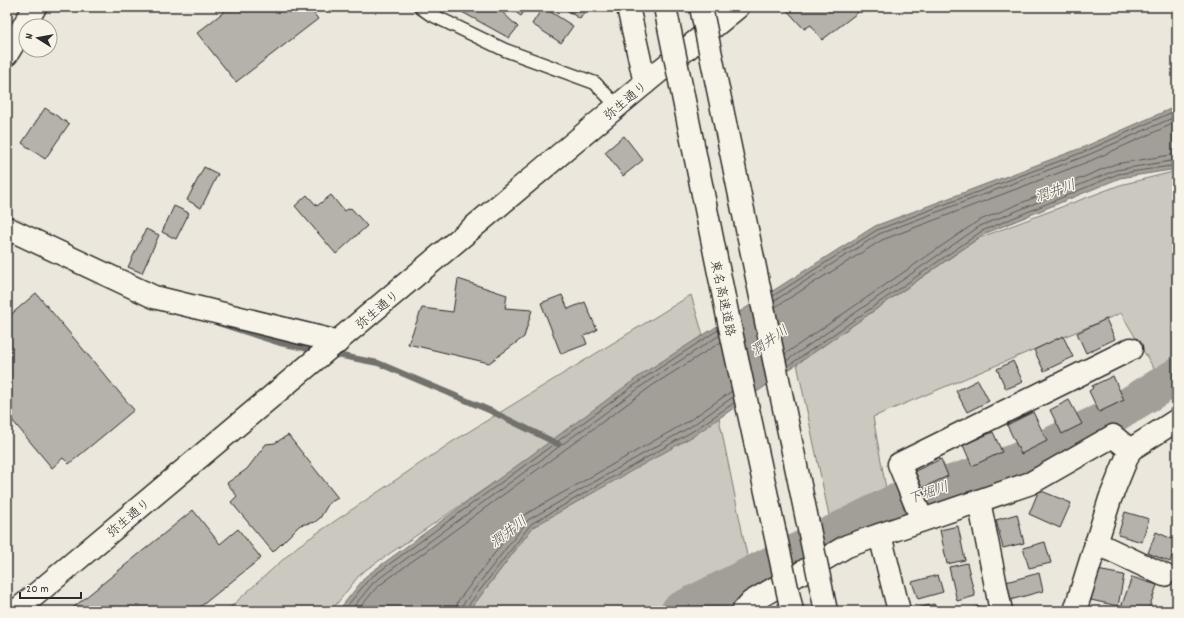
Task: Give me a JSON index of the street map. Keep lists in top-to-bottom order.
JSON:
{
  "streets": {
    "main road": ["弥生通り", "東名高速道路"]
  },
  "water": ["潤井川", "下堀川"],
  "scale_bar": "20 m",
  "north": "left"
}
